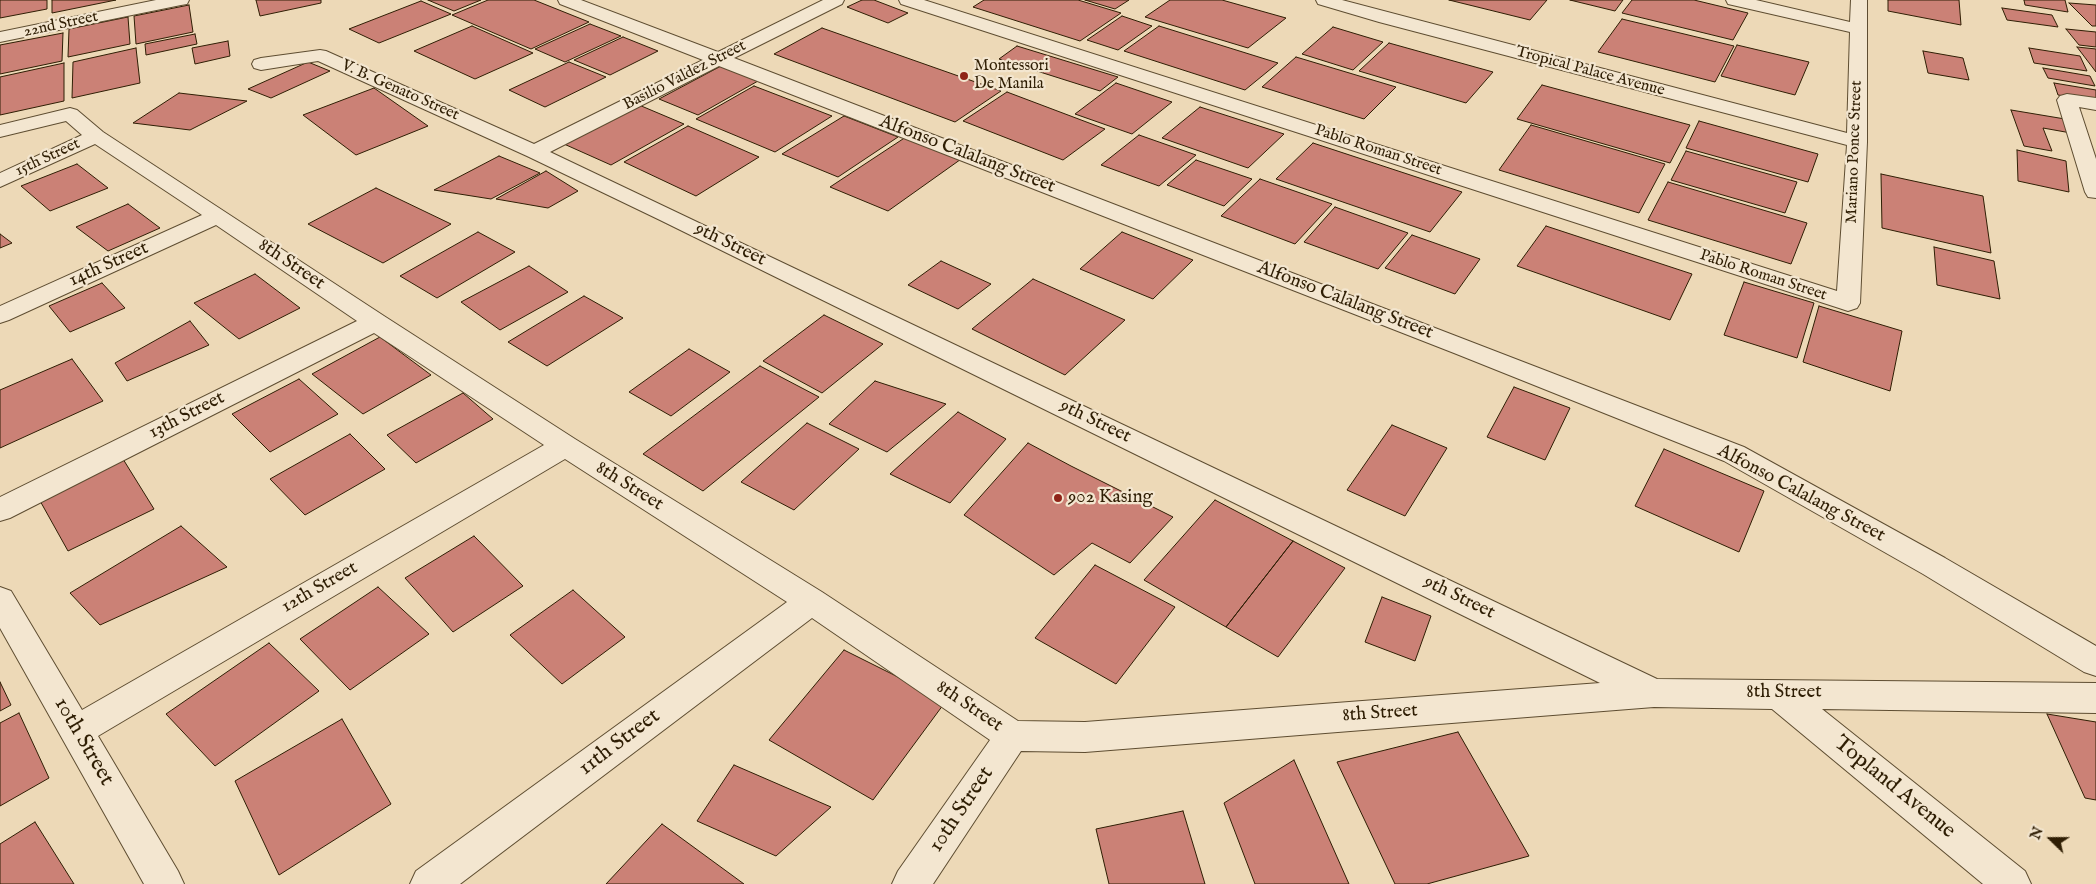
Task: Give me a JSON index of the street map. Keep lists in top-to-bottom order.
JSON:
{
  "streets": {
    "street": [
      "22nd Street",
      "Tropical Palace Avenue",
      "Basilio Valdez Street",
      "V. B. Genato Street",
      "Pablo Roman Street",
      "Mariano Ponce Street",
      "Alfonso Calalang Street",
      "15th Street",
      "9th Street",
      "14th Street",
      "8th Street",
      "13th Street",
      "12th Street",
      "10th Street",
      "11th Street",
      "Topland Avenue"
    ]
  },
  "crossings": [
    ["Tropical Palace Avenue", "Mariano Ponce Street"],
    ["Basilio Valdez Street", "V. B. Genato Street"],
    ["Basilio Valdez Street", "Alfonso Calalang Street"],
    ["Basilio Valdez Street", "9th Street"],
    ["V. B. Genato Street", "9th Street"],
    ["Pablo Roman Street", "Mariano Ponce Street"],
    ["15th Street", "8th Street"],
    ["9th Street", "8th Street"],
    ["14th Street", "8th Street"],
    ["8th Street", "13th Street"],
    ["8th Street", "12th Street"],
    ["8th Street", "10th Street"],
    ["8th Street", "11th Street"],
    ["8th Street", "Topland Avenue"],
    ["12th Street", "10th Street"]
  ],
  "places": ["Montessori De Manila", "902 Kasing"],
  "north": "left"
}
